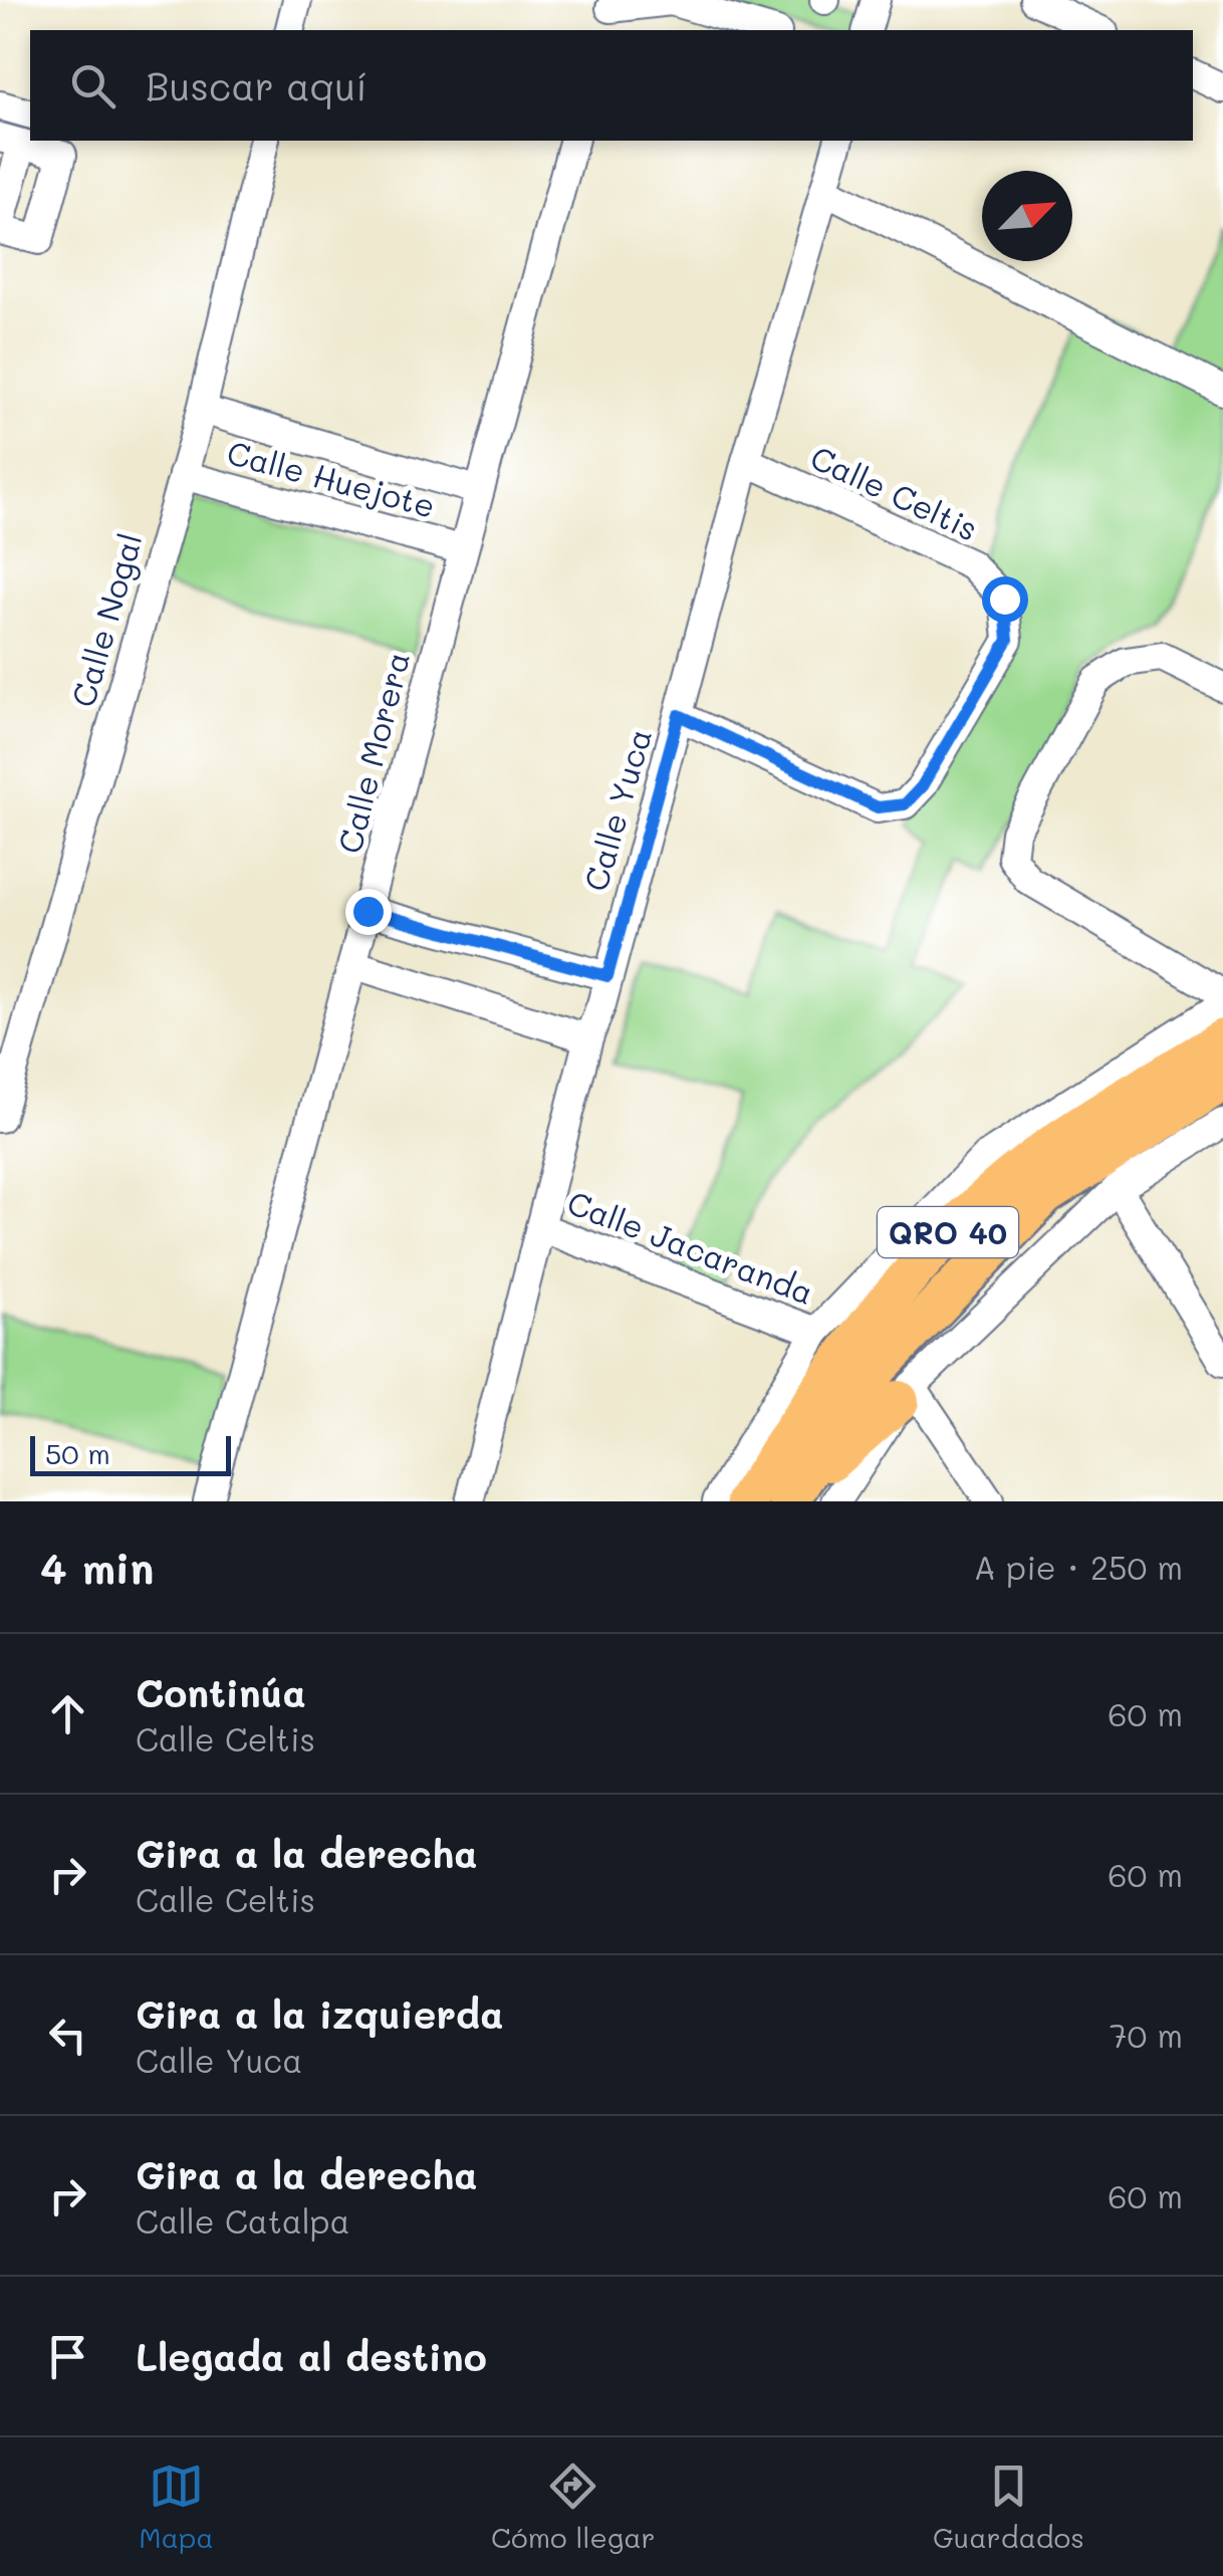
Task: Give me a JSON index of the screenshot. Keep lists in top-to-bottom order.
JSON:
{
  "streets": {
    "highway": ["QRO 40"],
    "street": [
      "Calle Huejote",
      "Calle Celtis",
      "Calle Nogal",
      "Calle Morera",
      "Calle Yuca",
      "Calle Jacaranda"
    ]
  },
  "crossings": [
    ["Calle Huejote", "Calle Nogal"],
    ["Calle Huejote", "Calle Morera"],
    ["Calle Celtis", "Calle Yuca"],
    ["Calle Yuca", "Calle Jacaranda"]
  ],
  "scale_bar": "50 m",
  "north": "top right",
  "page": {
    "search": "Buscar aquí",
    "scale": "50 m",
    "heading": ["4 min", "A pie · 250 m"],
    "list": [
      ["Continúa", "Calle Celtis", "60 m"],
      ["Gira a la derecha", "Calle Celtis", "60 m"],
      ["Gira a la izquierda", "Calle Yuca", "70 m"],
      ["Gira a la derecha", "Calle Catalpa", "60 m"],
      "Llegada al destino"
    ],
    "nav": ["Mapa", "Cómo llegar", "Guardados"]
  }
}
